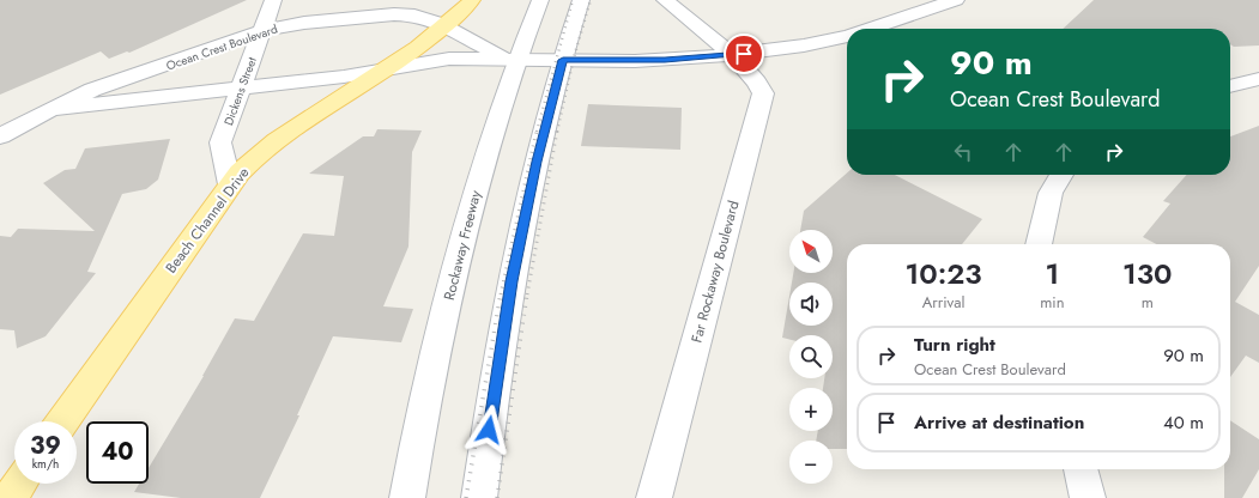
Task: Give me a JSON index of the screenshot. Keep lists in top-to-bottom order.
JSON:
{
  "streets": {
    "main road": ["Beach Channel Drive"],
    "street": [
      "Ocean Crest Boulevard",
      "Dickens Street",
      "Rockaway Freeway",
      "Far Rockaway Boulevard"
    ]
  },
  "crossings": [
    ["Ocean Crest Boulevard", "Dickens Street"],
    ["Ocean Crest Boulevard", "Beach Channel Drive"],
    ["Ocean Crest Boulevard", "Rockaway Freeway"],
    ["Ocean Crest Boulevard", "Far Rockaway Boulevard"],
    ["Dickens Street", "Beach Channel Drive"]
  ],
  "north": "top left",
  "page": {
    "turn": ["90 m", "Ocean Crest Boulevard"],
    "map_buttons": ["+", "−"],
    "eta": [
      "10:23",
      "Arrival",
      "1",
      "min",
      "130",
      "m"
    ],
    "list": [
      {
        "name": "Turn right",
        "note": "Ocean Crest Boulevard",
        "value": "90 m"
      },
      {
        "name": "Arrive at destination",
        "value": "40 m"
      }
    ],
    "speed": "39 km/h",
    "limit": "40"
  }
}
